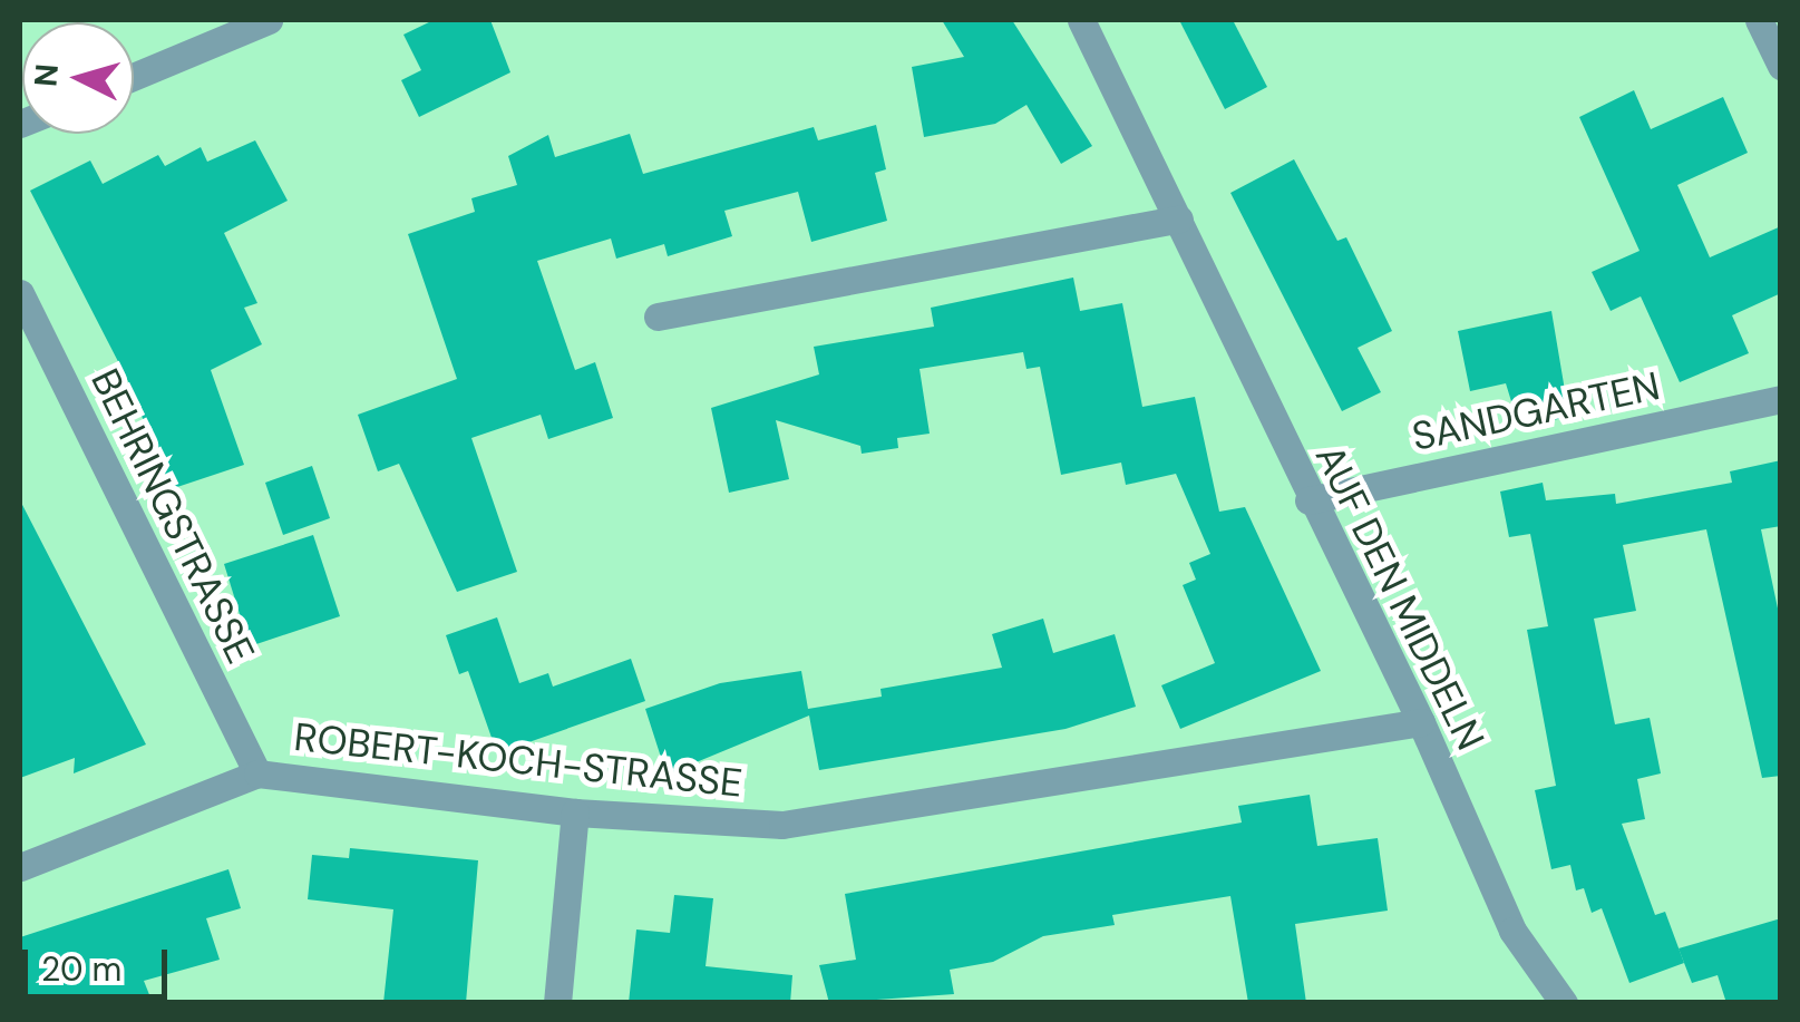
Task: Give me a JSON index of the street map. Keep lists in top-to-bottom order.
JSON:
{
  "streets": {
    "street": [
      "SANDGARTEN",
      "BEHRINGSTRASSE",
      "AUF DEN MIDDELN",
      "ROBERT-KOCH-STRASSE"
    ]
  },
  "crossings": [
    ["SANDGARTEN", "AUF DEN MIDDELN"],
    ["BEHRINGSTRASSE", "ROBERT-KOCH-STRASSE"],
    ["AUF DEN MIDDELN", "ROBERT-KOCH-STRASSE"]
  ],
  "scale_bar": "20 m",
  "north": "left"
}
